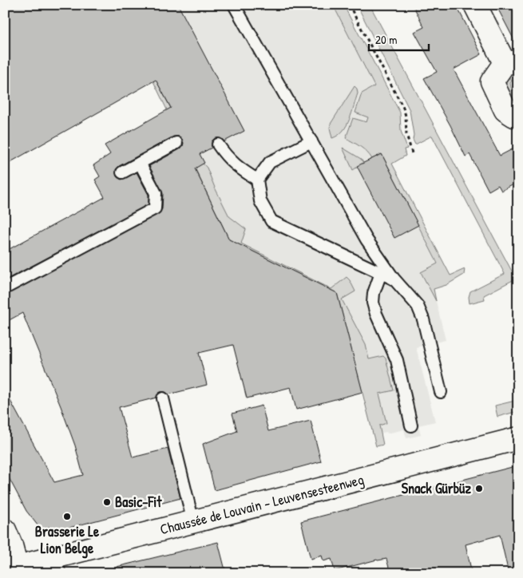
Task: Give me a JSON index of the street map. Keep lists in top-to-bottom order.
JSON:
{
  "streets": {
    "main road": ["Chaussée de Louvain - Leuvensesteenweg"]
  },
  "places": ["Snack Gürbüz", "Basic-Fit", "Brasserie Le Lion Belge"],
  "scale_bar": "20 m"
}
